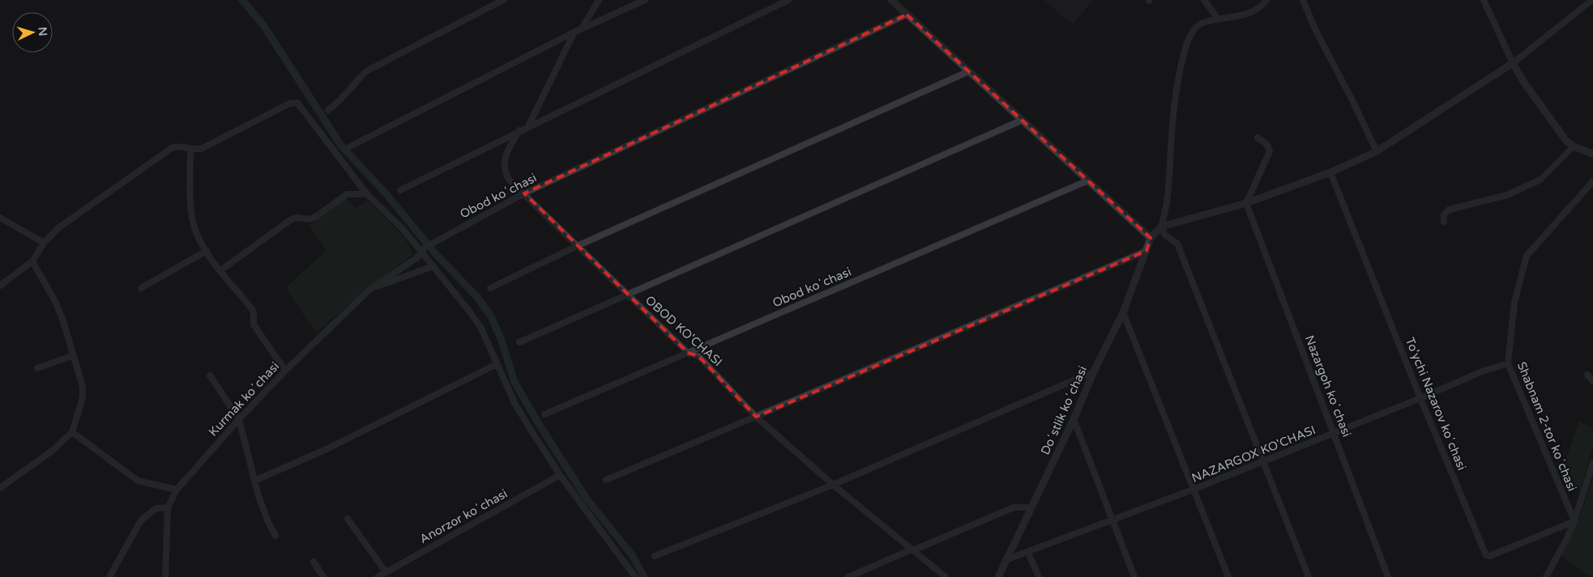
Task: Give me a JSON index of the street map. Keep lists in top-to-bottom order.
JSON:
{
  "streets": {
    "street": [
      "Obod koʻchasi",
      "OBOD KO'CHASI",
      "Nazargoh koʻchasi",
      "Kurmak koʻchasi",
      "To'ychi Nazarov koʻchasi",
      "Doʻstlik koʻchasi",
      "Shabnam 2-tor koʼchasi",
      "NAZARGOX KO'CHASI",
      "Anorzor koʻchasi"
    ]
  },
  "crossings": [
    ["Obod koʻchasi", "OBOD KO'CHASI"],
    ["Obod koʻchasi", "Kurmak koʻchasi"],
    ["Nazargoh koʻchasi", "NAZARGOX KO'CHASI"],
    ["To'ychi Nazarov koʻchasi", "Shabnam 2-tor koʼchasi"],
    ["To'ychi Nazarov koʻchasi", "NAZARGOX KO'CHASI"],
    ["Doʻstlik koʻchasi", "NAZARGOX KO'CHASI"],
    ["Shabnam 2-tor koʼchasi", "NAZARGOX KO'CHASI"]
  ],
  "north": "right"
}
